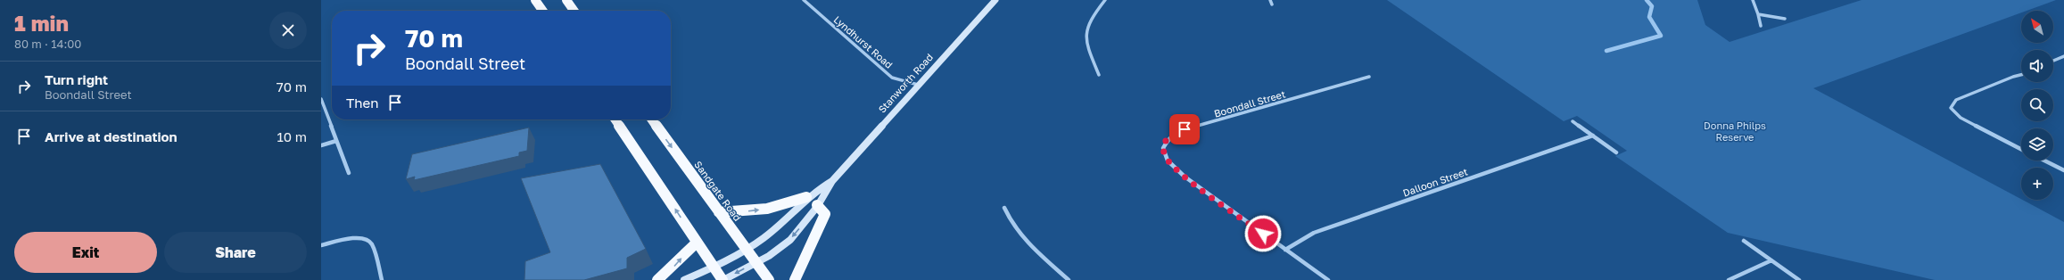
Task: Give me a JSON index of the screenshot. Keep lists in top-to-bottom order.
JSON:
{
  "streets": {
    "highway": ["Sandgate Road"],
    "main road": ["Stanworth Road"],
    "street": ["Lyndhurst Road", "Boondall Street", "Dalloon Street"]
  },
  "crossings": [
    ["Lyndhurst Road", "Stanworth Road"],
    ["Stanworth Road", "Sandgate Road"],
    ["Boondall Street", "Dalloon Street"]
  ],
  "parks": ["Donna Philps Reserve"],
  "north": "top left",
  "page": {
    "heading": ["1 min", "80 m · 14:00"],
    "map_buttons": "+",
    "turn": ["70 m", "Boondall Street"],
    "list": [
      {
        "name": "Turn right",
        "note": "Boondall Street",
        "value": "70 m"
      },
      {
        "name": "Arrive at destination",
        "value": "10 m"
      }
    ],
    "then": "Then",
    "buttons": ["Exit", "Share"]
  }
}
